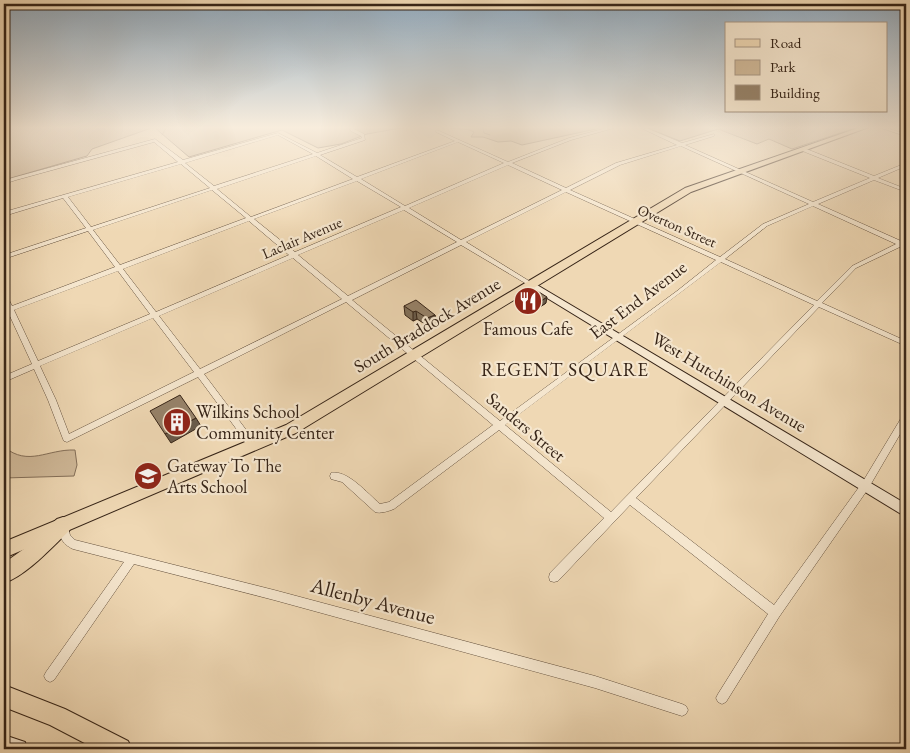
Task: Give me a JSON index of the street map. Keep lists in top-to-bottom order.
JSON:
{
  "streets": {
    "main road": ["South Braddock Avenue"],
    "street": [
      "Overton Street",
      "Laclair Avenue",
      "East End Avenue",
      "West Hutchinson Avenue",
      "Sanders Street",
      "Allenby Avenue"
    ]
  },
  "crossings": [
    ["Overton Street", "Laclair Avenue"],
    ["Overton Street", "East End Avenue"],
    ["Overton Street", "South Braddock Avenue"],
    ["Laclair Avenue", "Sanders Street"],
    ["East End Avenue", "West Hutchinson Avenue"],
    ["East End Avenue", "Sanders Street"],
    ["South Braddock Avenue", "West Hutchinson Avenue"],
    ["South Braddock Avenue", "Sanders Street"],
    ["South Braddock Avenue", "Allenby Avenue"]
  ],
  "districts": ["REGENT SQUARE"],
  "places": {
    "restaurant": ["Famous Cafe"],
    "building": ["Wilkins School Community Center"],
    "school or university": ["Gateway To The Arts School"]
  },
  "legend": ["Road", "Park", "Building"]
}
